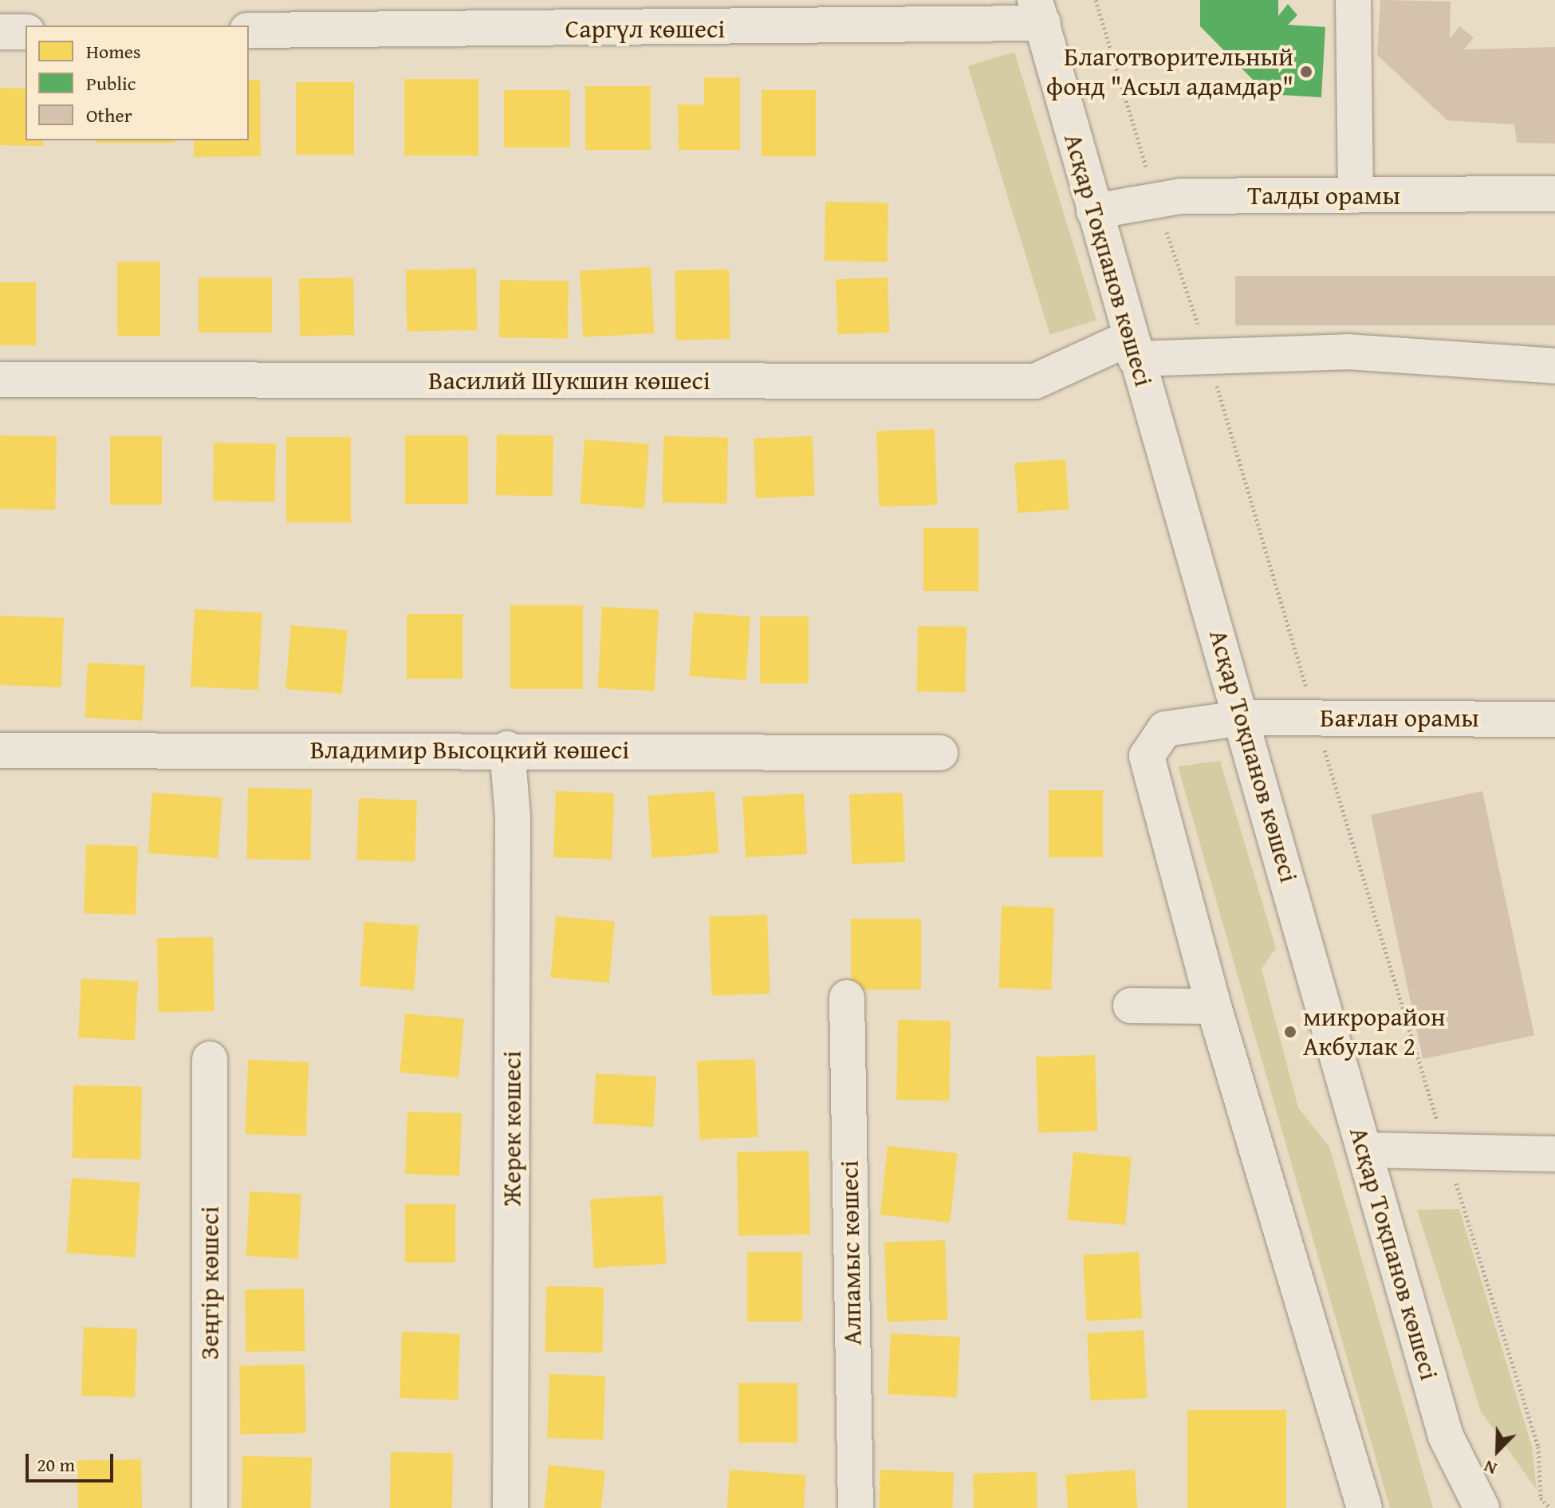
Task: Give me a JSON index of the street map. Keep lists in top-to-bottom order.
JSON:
{
  "streets": {
    "street": [
      "Саргүл көшесі",
      "Талды орамы",
      "Асқар Тоқпанов көшесі",
      "Василий Шукшин көшесі",
      "Бағлан орамы",
      "Владимир Высоцкий көшесі",
      "Жерек көшесі",
      "Алпамыс көшесі",
      "Зеңгір көшесі"
    ]
  },
  "crossings": [
    ["Саргүл көшесі", "Асқар Тоқпанов көшесі"],
    ["Талды орамы", "Асқар Тоқпанов көшесі"],
    ["Асқар Тоқпанов көшесі", "Василий Шукшин көшесі"],
    ["Асқар Тоқпанов көшесі", "Бағлан орамы"],
    ["Владимир Высоцкий көшесі", "Жерек көшесі"]
  ],
  "places": ["Благотворительный фонд \"Асыл адамдар\"", "микрорайон Акбулак 2"],
  "legend": ["Homes", "Public", "Other"],
  "scale_bar": "20 m",
  "north": "bottom left"
}
